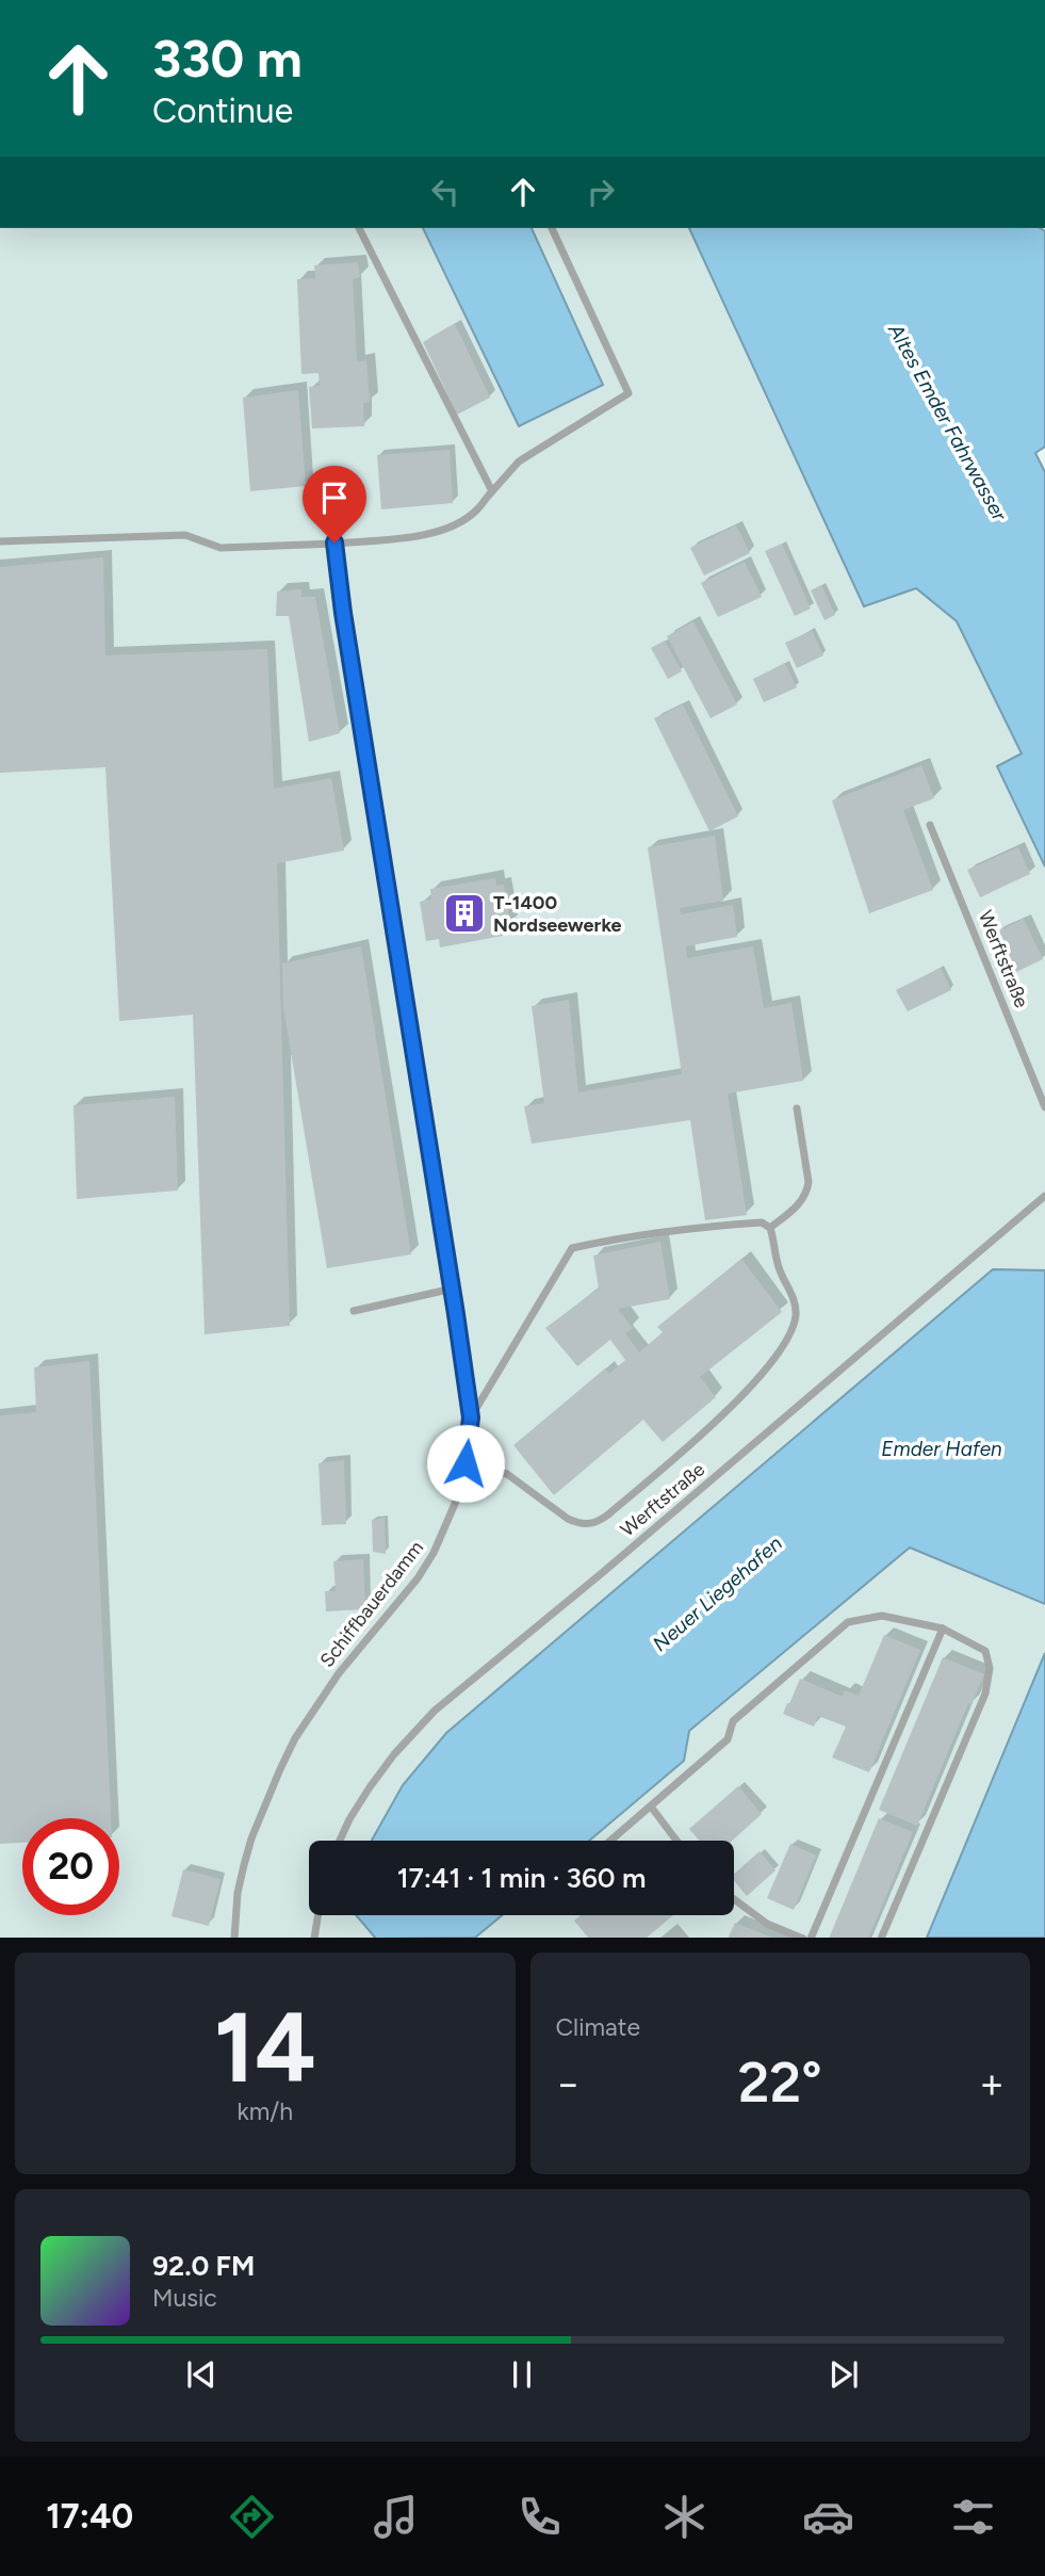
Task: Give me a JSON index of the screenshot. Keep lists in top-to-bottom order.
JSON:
{
  "streets": {
    "lane": ["Werftstraße", "Schiffbauerdamm"]
  },
  "water": ["Altes Emder Fahrwasser", "Emder Hafen", "Neuer Liegehafen"],
  "places": {
    "building": ["T-1400 Nordseewerke"]
  },
  "page": {
    "turn": ["330 m", "Continue"],
    "limit": "20",
    "trip": "17:41 · 1 min · 360 m",
    "tile": [
      ["14", "km/h"],
      "Climate"
    ],
    "heat": ["−", "22°", "+"],
    "song": ["92.0 FM", "Music"],
    "tabs": "17:40"
  }
}
